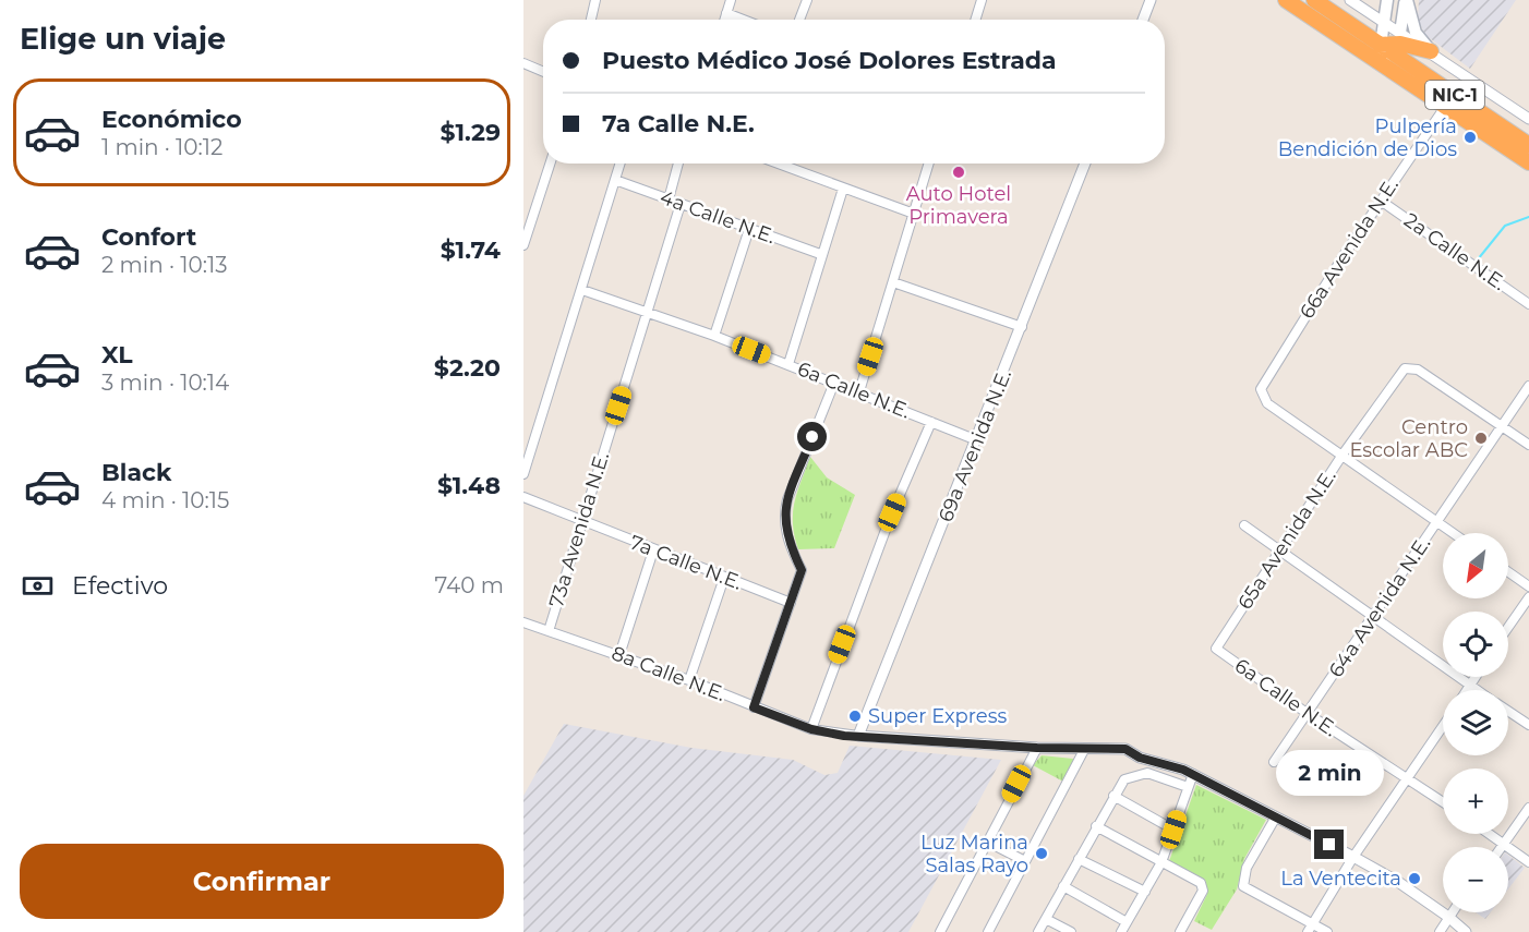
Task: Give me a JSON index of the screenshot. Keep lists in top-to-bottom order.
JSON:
{
  "streets": {
    "highway": ["NIC-1"],
    "street": [
      "4a Calle N.E.",
      "66a Avenida N.E.",
      "2a Calle N.E.",
      "6a Calle N.E.",
      "69a Avenida N.E.",
      "73a Avenida N.E.",
      "65a Avenida N.E.",
      "7a Calle N.E.",
      "64a Avenida N.E.",
      "8a Calle N.E."
    ]
  },
  "crossings": [
    ["NIC-1", "66a Avenida N.E."],
    ["4a Calle N.E.", "73a Avenida N.E."],
    ["66a Avenida N.E.", "2a Calle N.E."],
    ["66a Avenida N.E.", "65a Avenida N.E."],
    ["6a Calle N.E.", "69a Avenida N.E."],
    ["6a Calle N.E.", "73a Avenida N.E."],
    ["6a Calle N.E.", "65a Avenida N.E."],
    ["6a Calle N.E.", "64a Avenida N.E."],
    ["69a Avenida N.E.", "8a Calle N.E."],
    ["73a Avenida N.E.", "7a Calle N.E."],
    ["73a Avenida N.E.", "8a Calle N.E."],
    ["65a Avenida N.E.", "64a Avenida N.E."]
  ],
  "places": [
    "Pulpería Bendición de Dios",
    "Auto Hotel Primavera",
    "Centro Escolar ABC",
    "Super Express",
    "Luz Marina Salas Rayo",
    "La Ventecita"
  ],
  "north": "bottom left",
  "page": {
    "heading": "Elige un viaje",
    "banner": ["Puesto Médico José Dolores Estrada", "7a Calle N.E."],
    "list": [
      {
        "name": "Económico",
        "note": "1 min · 10:12",
        "value": "$1.29"
      },
      {
        "name": "Confort",
        "note": "2 min · 10:13",
        "value": "$1.74"
      },
      {
        "name": "XL",
        "note": "3 min · 10:14",
        "value": "$2.20"
      },
      {
        "name": "Black",
        "note": "4 min · 10:15",
        "value": "$1.48"
      }
    ],
    "map_buttons": ["+", "−"],
    "pay": ["Efectivo", "740 m"],
    "bubble": "2 min",
    "buttons": "Confirmar"
  }
}
